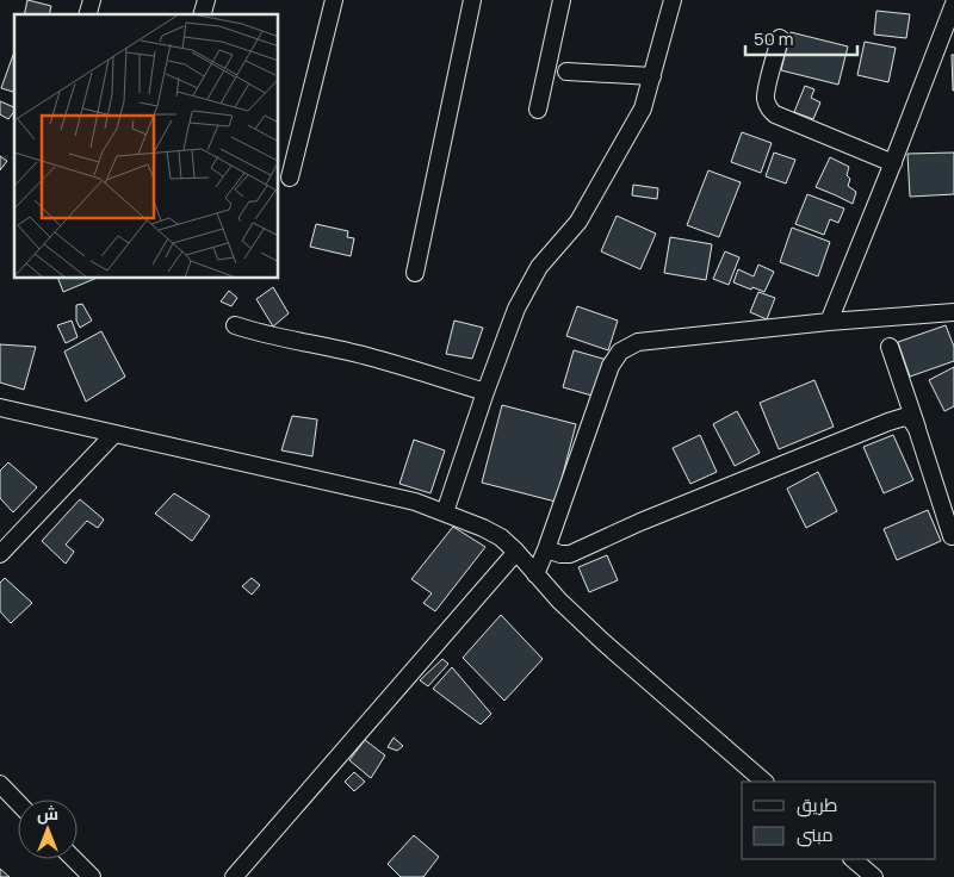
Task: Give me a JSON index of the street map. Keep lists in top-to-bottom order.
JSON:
{
  "legend": ["طريق", "مبنى"],
  "scale_bar": "50 m",
  "north": "top"
}
